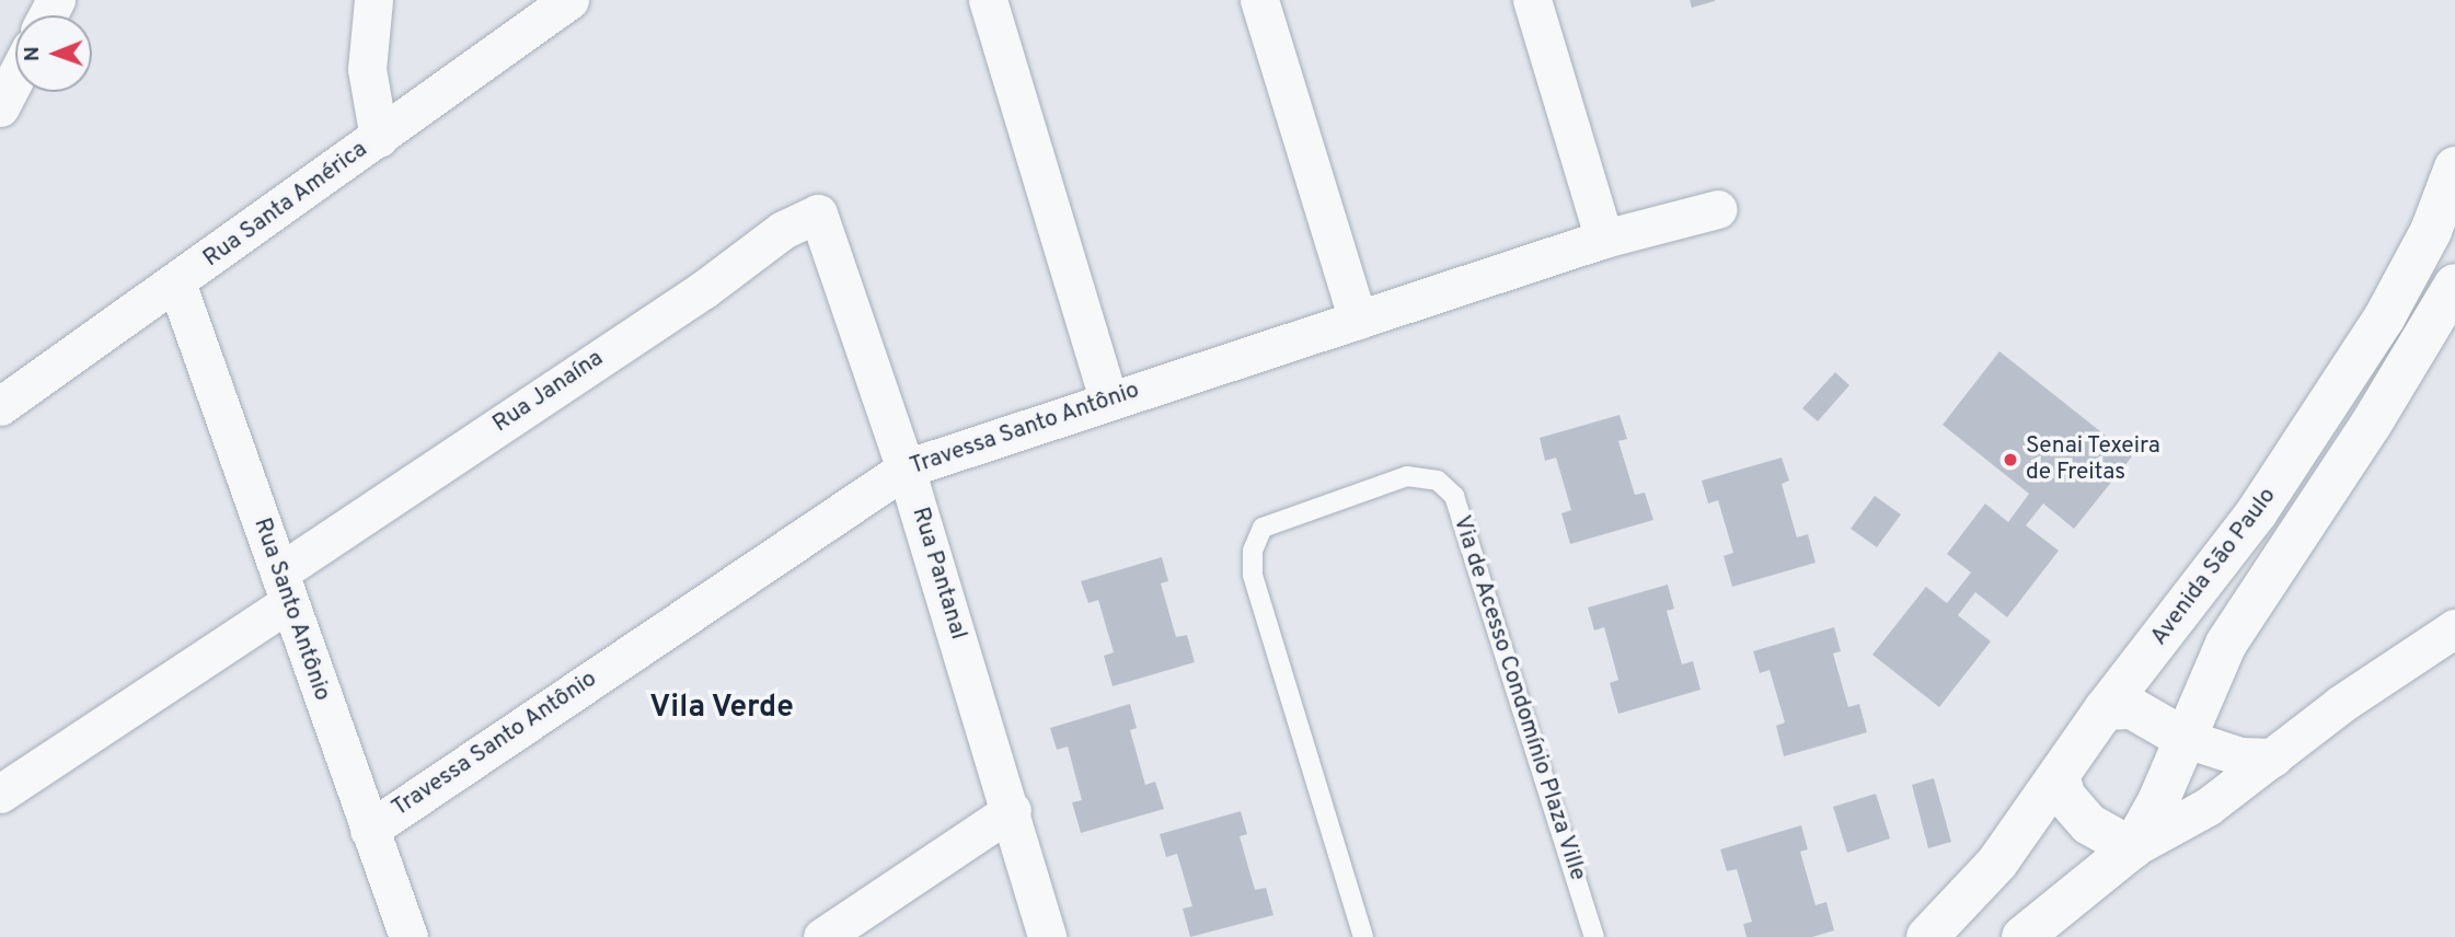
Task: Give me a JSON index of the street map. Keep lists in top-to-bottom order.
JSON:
{
  "streets": {
    "street": [
      "Rua Santa América",
      "Rua Janaína",
      "Travessa Santo Antônio",
      "Avenida São Paulo",
      "Rua Pantanal",
      "Rua Santo Antônio"
    ],
    "lane": ["Via de Acesso Condomínio Plaza Ville"]
  },
  "crossings": [
    ["Rua Santa América", "Rua Santo Antônio"],
    ["Rua Janaína", "Rua Pantanal"],
    ["Rua Janaína", "Rua Santo Antônio"],
    ["Travessa Santo Antônio", "Rua Pantanal"],
    ["Travessa Santo Antônio", "Rua Santo Antônio"]
  ],
  "districts": ["Vila Verde"],
  "places": ["Senai Texeira de Freitas"],
  "north": "left"
}
